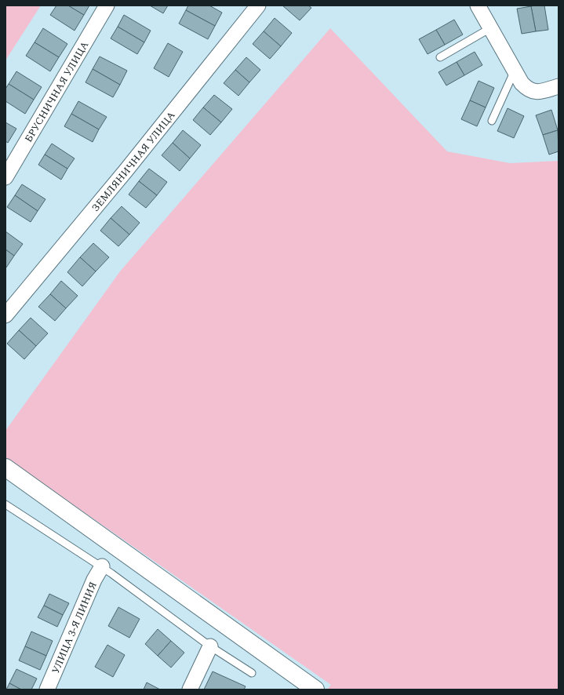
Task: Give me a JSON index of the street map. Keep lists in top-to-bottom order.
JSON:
{
  "streets": {
    "street": ["БРУСНИЧНАЯ УЛИЦА", "ЗЕМЛЯНИЧНАЯ УЛИЦА", "УЛИЦА 3-Я ЛИНИЯ"]
  }
}
